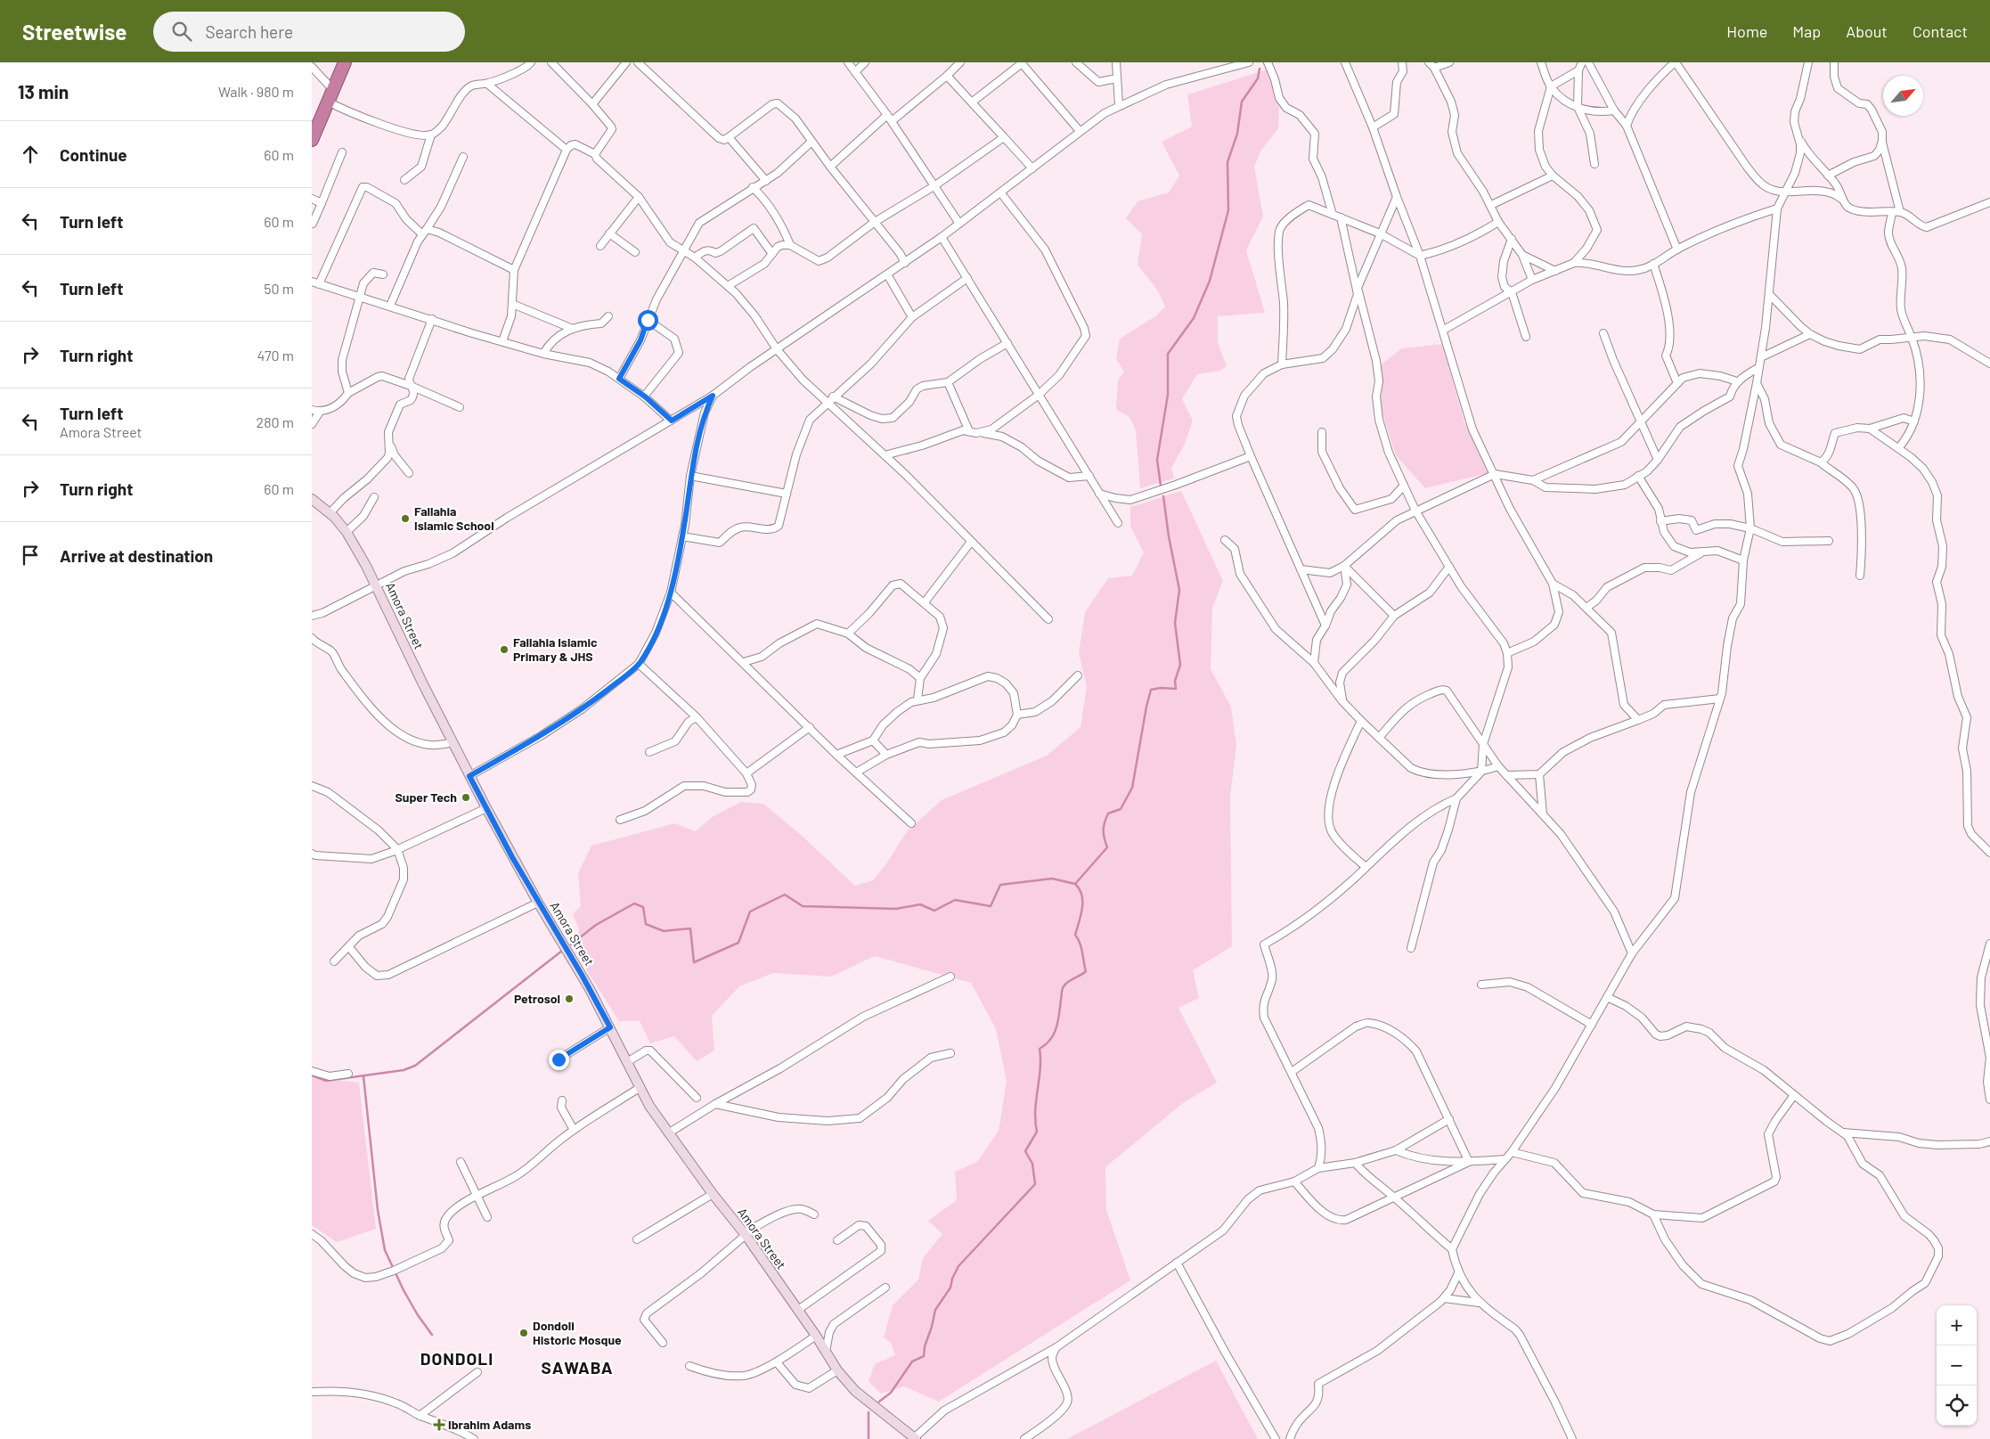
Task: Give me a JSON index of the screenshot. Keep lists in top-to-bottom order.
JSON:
{
  "streets": {
    "street": ["Amora Street"]
  },
  "districts": ["DONDOLI", "SAWABA"],
  "places": {
    "other": [
      "Fallahia Islamic School",
      "Fallahia Islamic Primary & JHS",
      "Super Tech",
      "Petrosol",
      "Dondoli Historic Mosque"
    ],
    "health": ["Ibrahim Adams"]
  },
  "north": "top right",
  "page": {
    "header": "Streetwise",
    "search": "Search here",
    "nav": [
      "Home",
      "Map",
      "About",
      "Contact"
    ],
    "heading": ["13 min", "Walk · 980 m"],
    "list": [
      ["Continue", "60 m"],
      ["Turn left", "60 m"],
      ["Turn left", "50 m"],
      ["Turn right", "470 m"],
      ["Turn left", "Amora Street", "280 m"],
      ["Turn right", "60 m"],
      "Arrive at destination"
    ],
    "map_buttons": ["+", "−"]
  }
}
